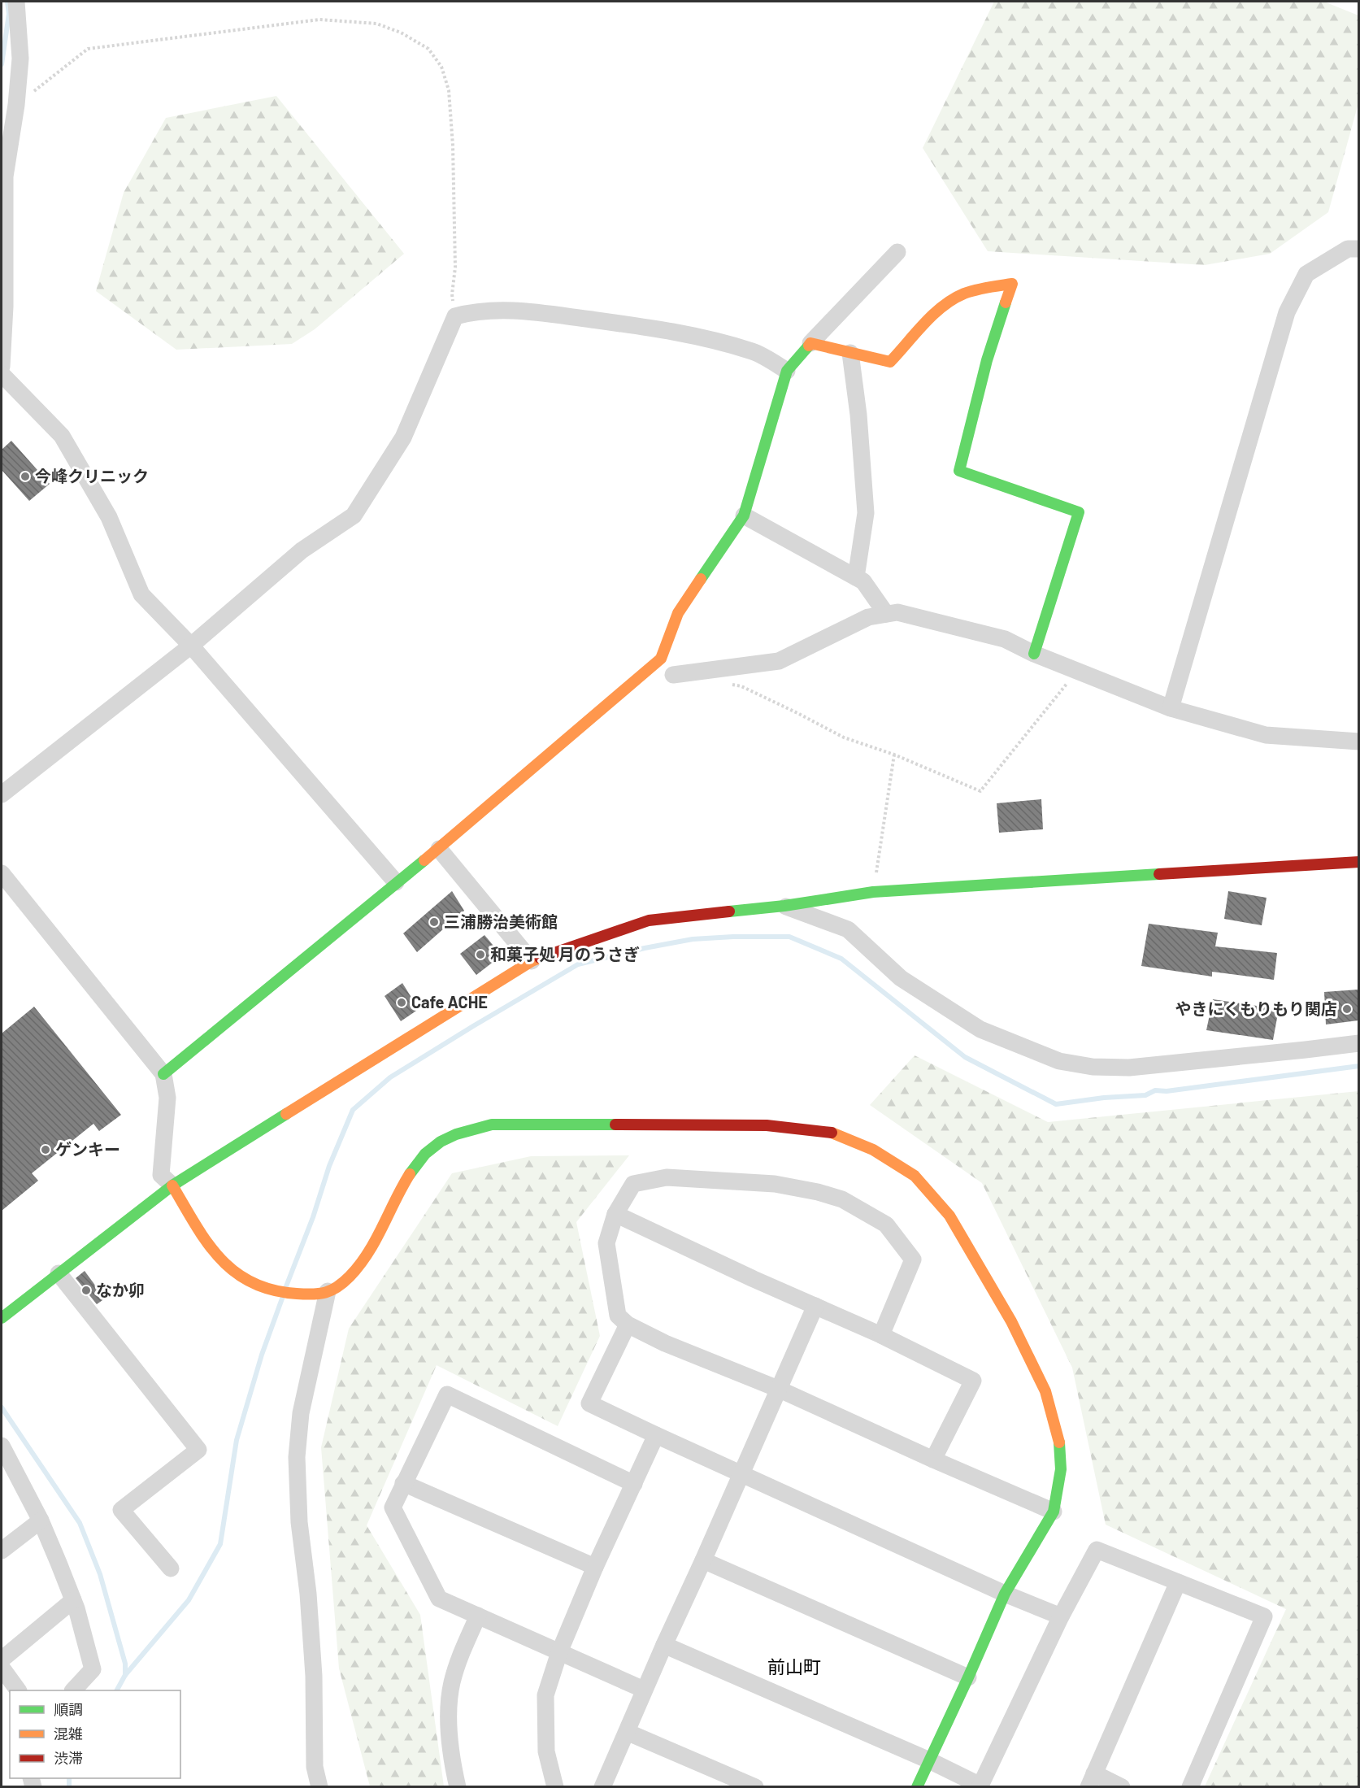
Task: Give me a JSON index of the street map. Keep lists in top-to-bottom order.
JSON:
{
  "districts": ["前山町"],
  "places": [
    "今峰クリニック",
    "三浦勝治美術館",
    "和菓子処 月のうさぎ",
    "Cafe ACHE",
    "やきにくもりもり関店",
    "ゲンキー",
    "なか卯"
  ],
  "legend": ["順調", "混雑", "渋滞"]
}
